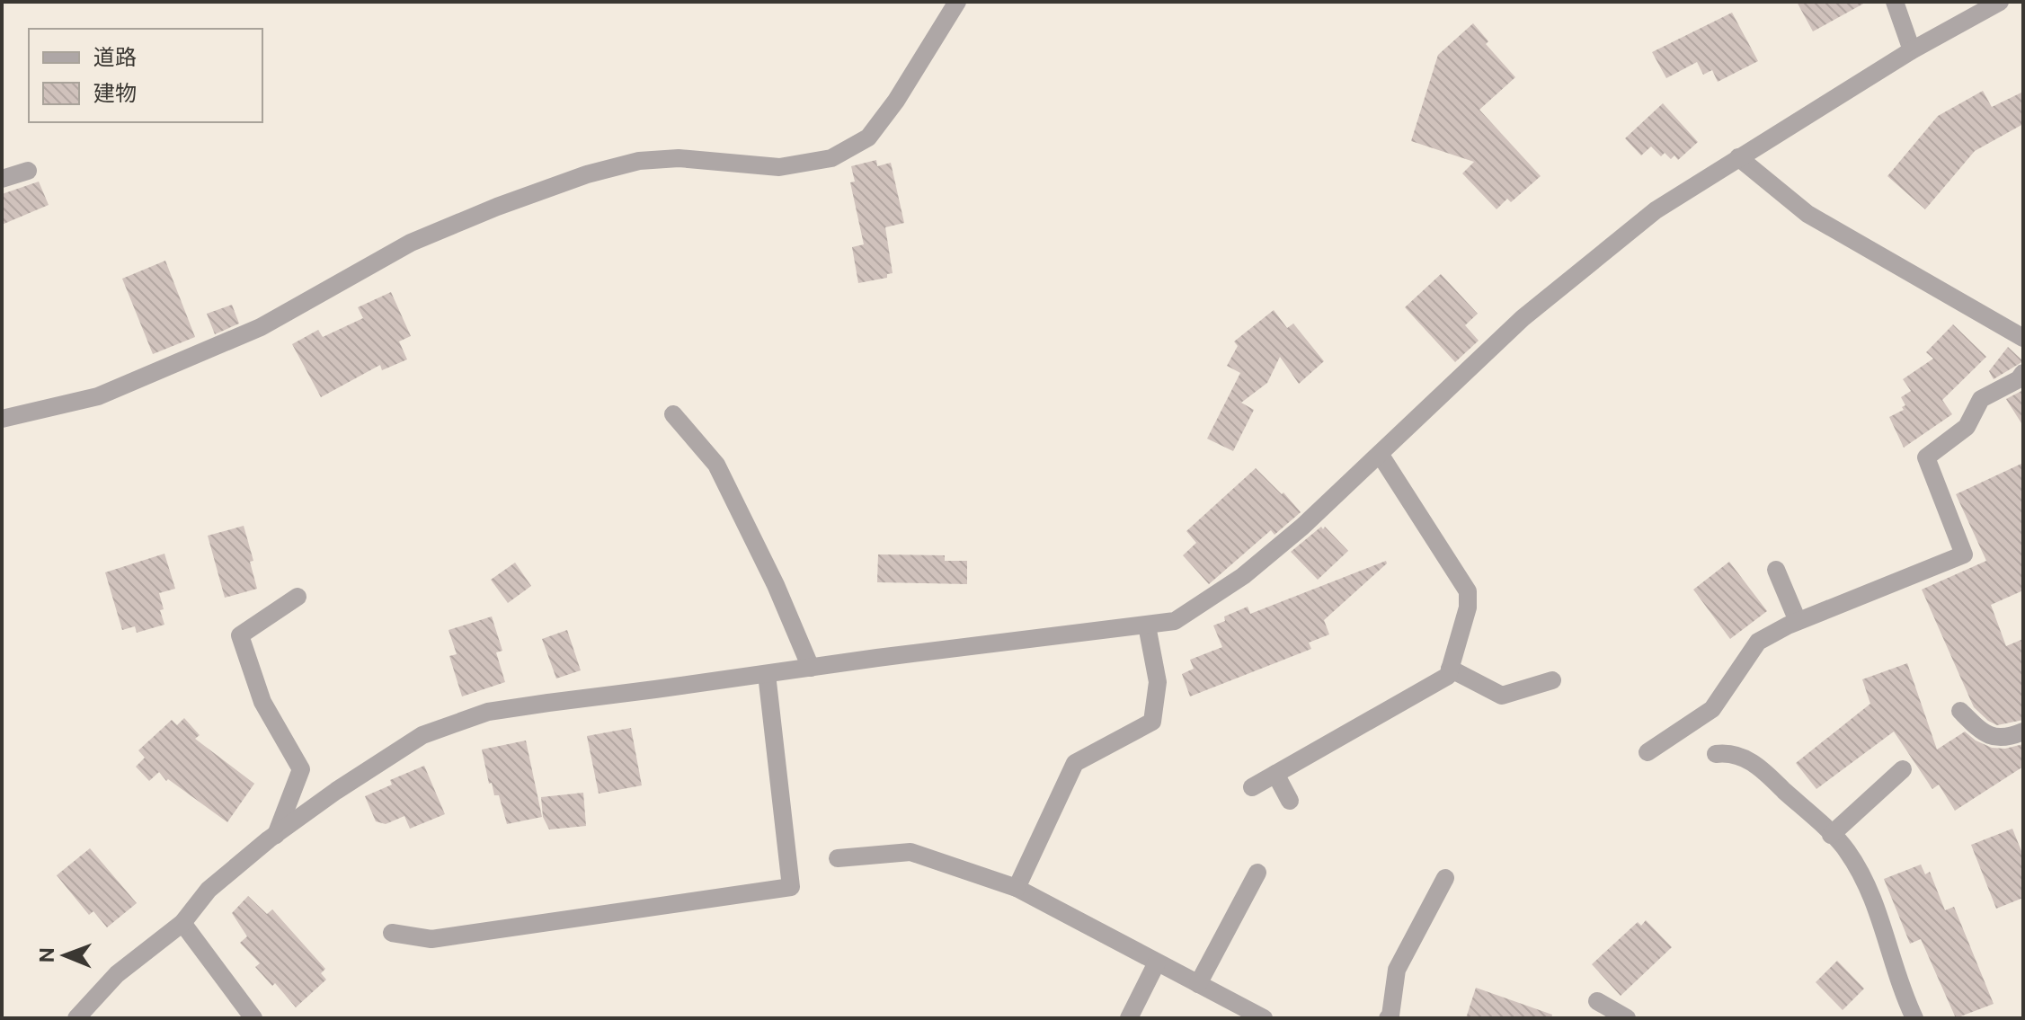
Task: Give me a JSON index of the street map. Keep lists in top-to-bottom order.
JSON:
{
  "legend": ["道路", "建物"],
  "north": "left"
}
